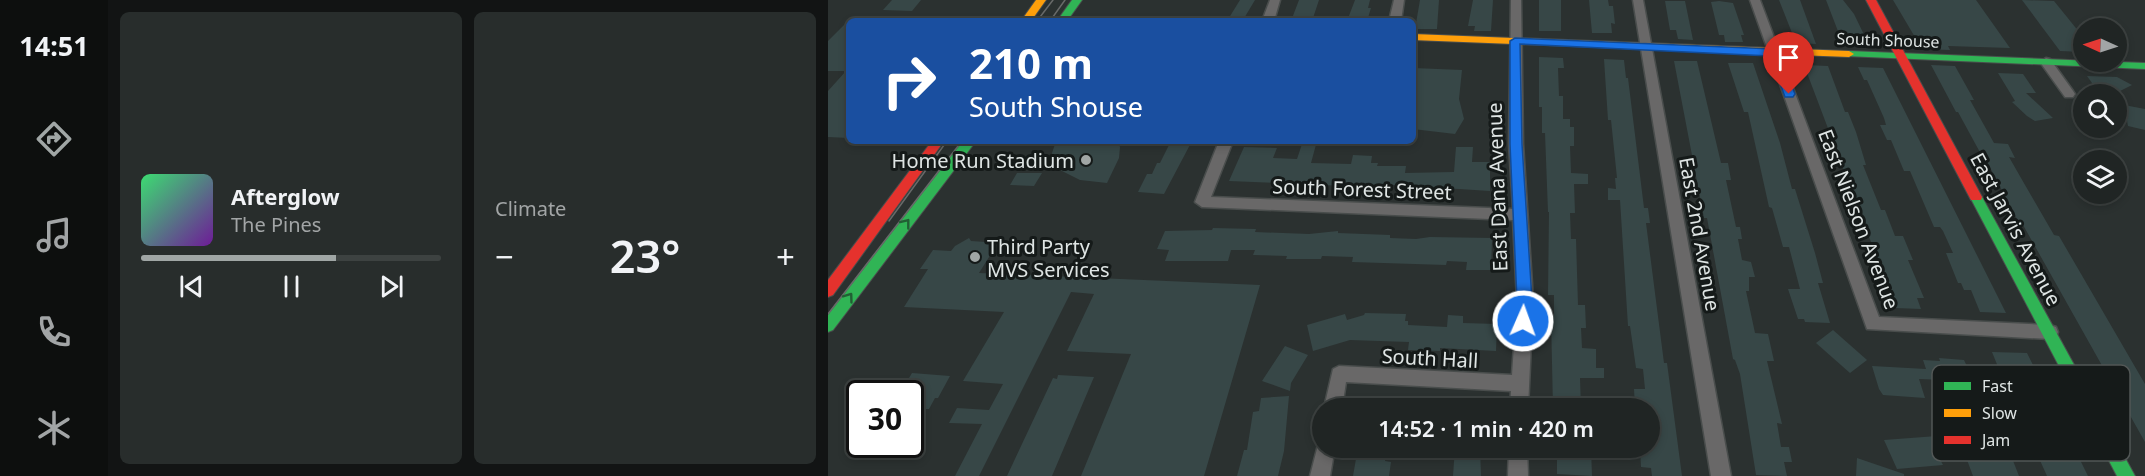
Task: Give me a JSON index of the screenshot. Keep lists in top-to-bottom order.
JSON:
{
  "streets": {
    "street": [
      "South Shouse",
      "East Dana Avenue",
      "South Forest Street",
      "East Nielson Avenue",
      "East Jarvis Avenue",
      "East 2nd Avenue",
      "South Hall"
    ]
  },
  "crossings": [
    ["South Shouse", "East Dana Avenue"],
    ["South Shouse", "East Nielson Avenue"],
    ["South Shouse", "East Jarvis Avenue"],
    ["South Shouse", "East 2nd Avenue"],
    ["East Dana Avenue", "South Forest Street"],
    ["East Dana Avenue", "South Hall"],
    ["East Nielson Avenue", "East Jarvis Avenue"]
  ],
  "places": ["Home Run Stadium", "Third Party MVS Services"],
  "legend": ["Fast", "Slow", "Jam"],
  "north": "left",
  "page": {
    "tabs": "14:51",
    "tile": "Climate",
    "turn": ["210 m", "South Shouse"],
    "song": ["Afterglow", "The Pines"],
    "heat": ["−", "23°", "+"],
    "limit": "30",
    "trip": "14:52 · 1 min · 420 m"
  }
}
